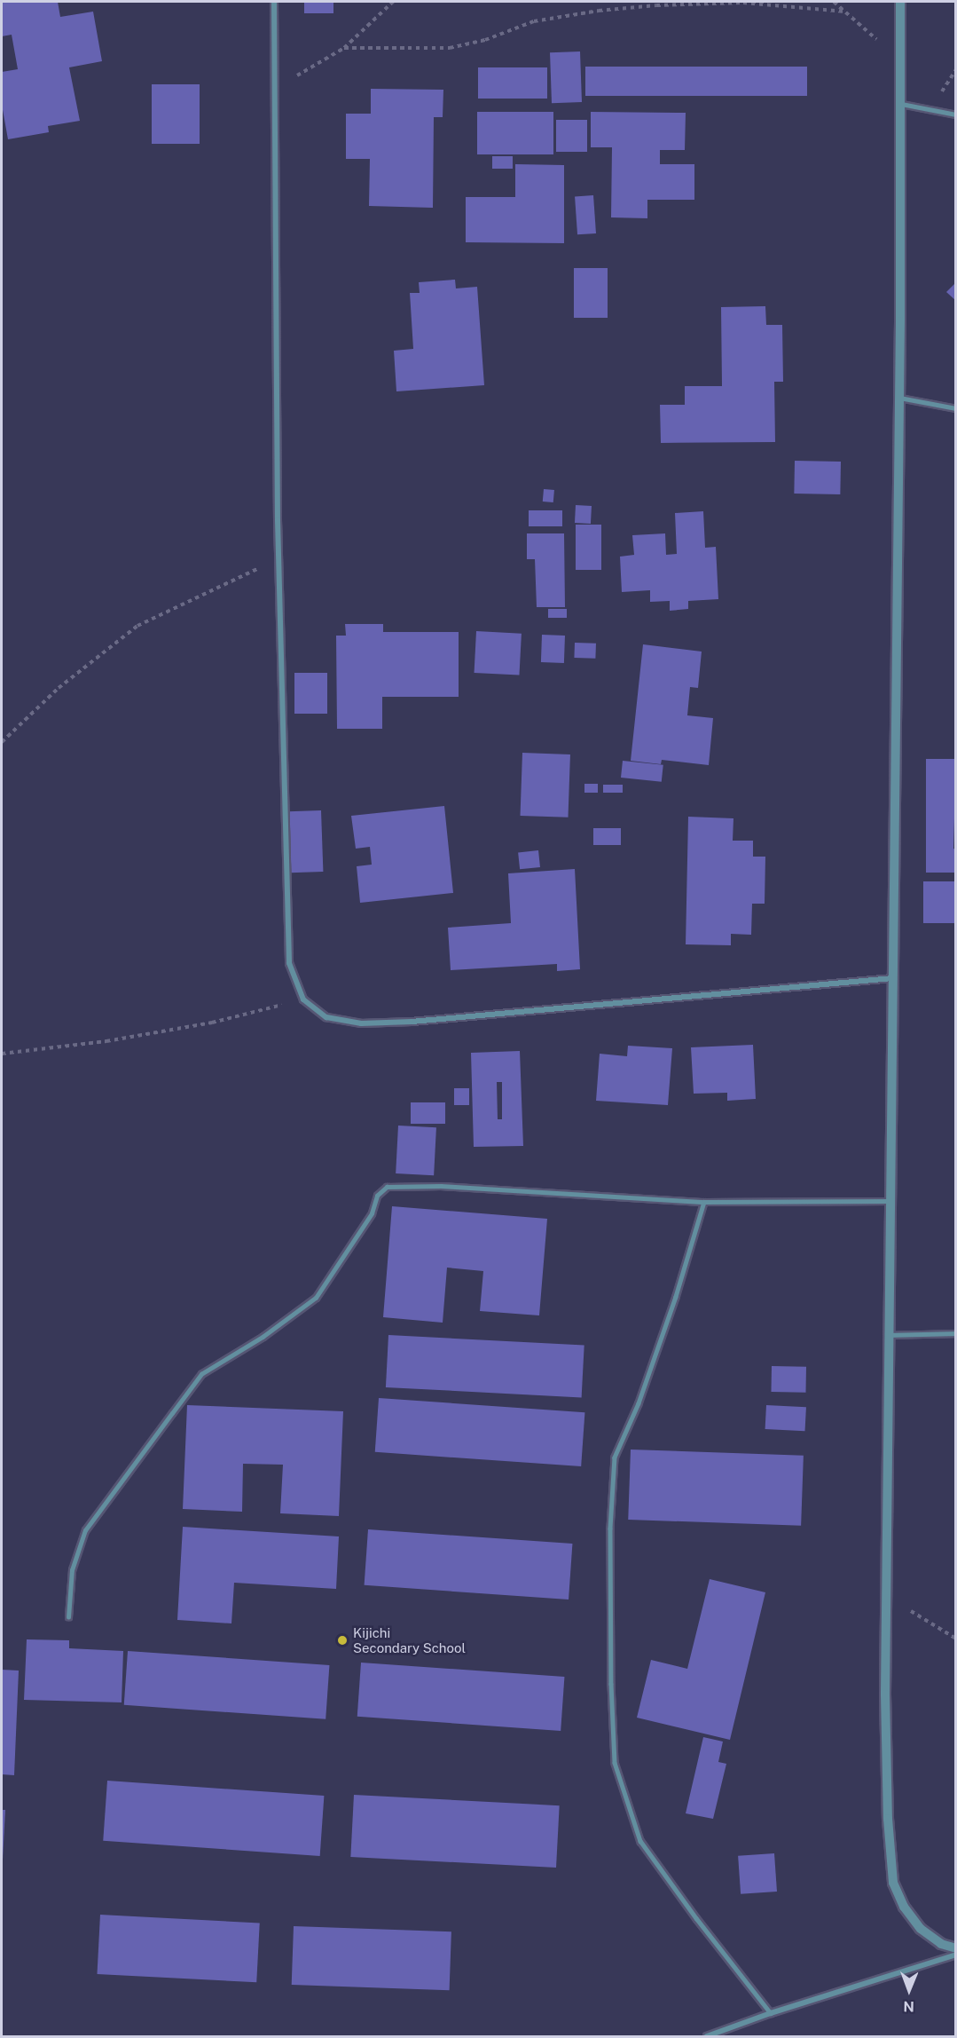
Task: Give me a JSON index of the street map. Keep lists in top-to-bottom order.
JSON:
{
  "places": ["Kijichi Secondary School"],
  "north": "bottom"
}
